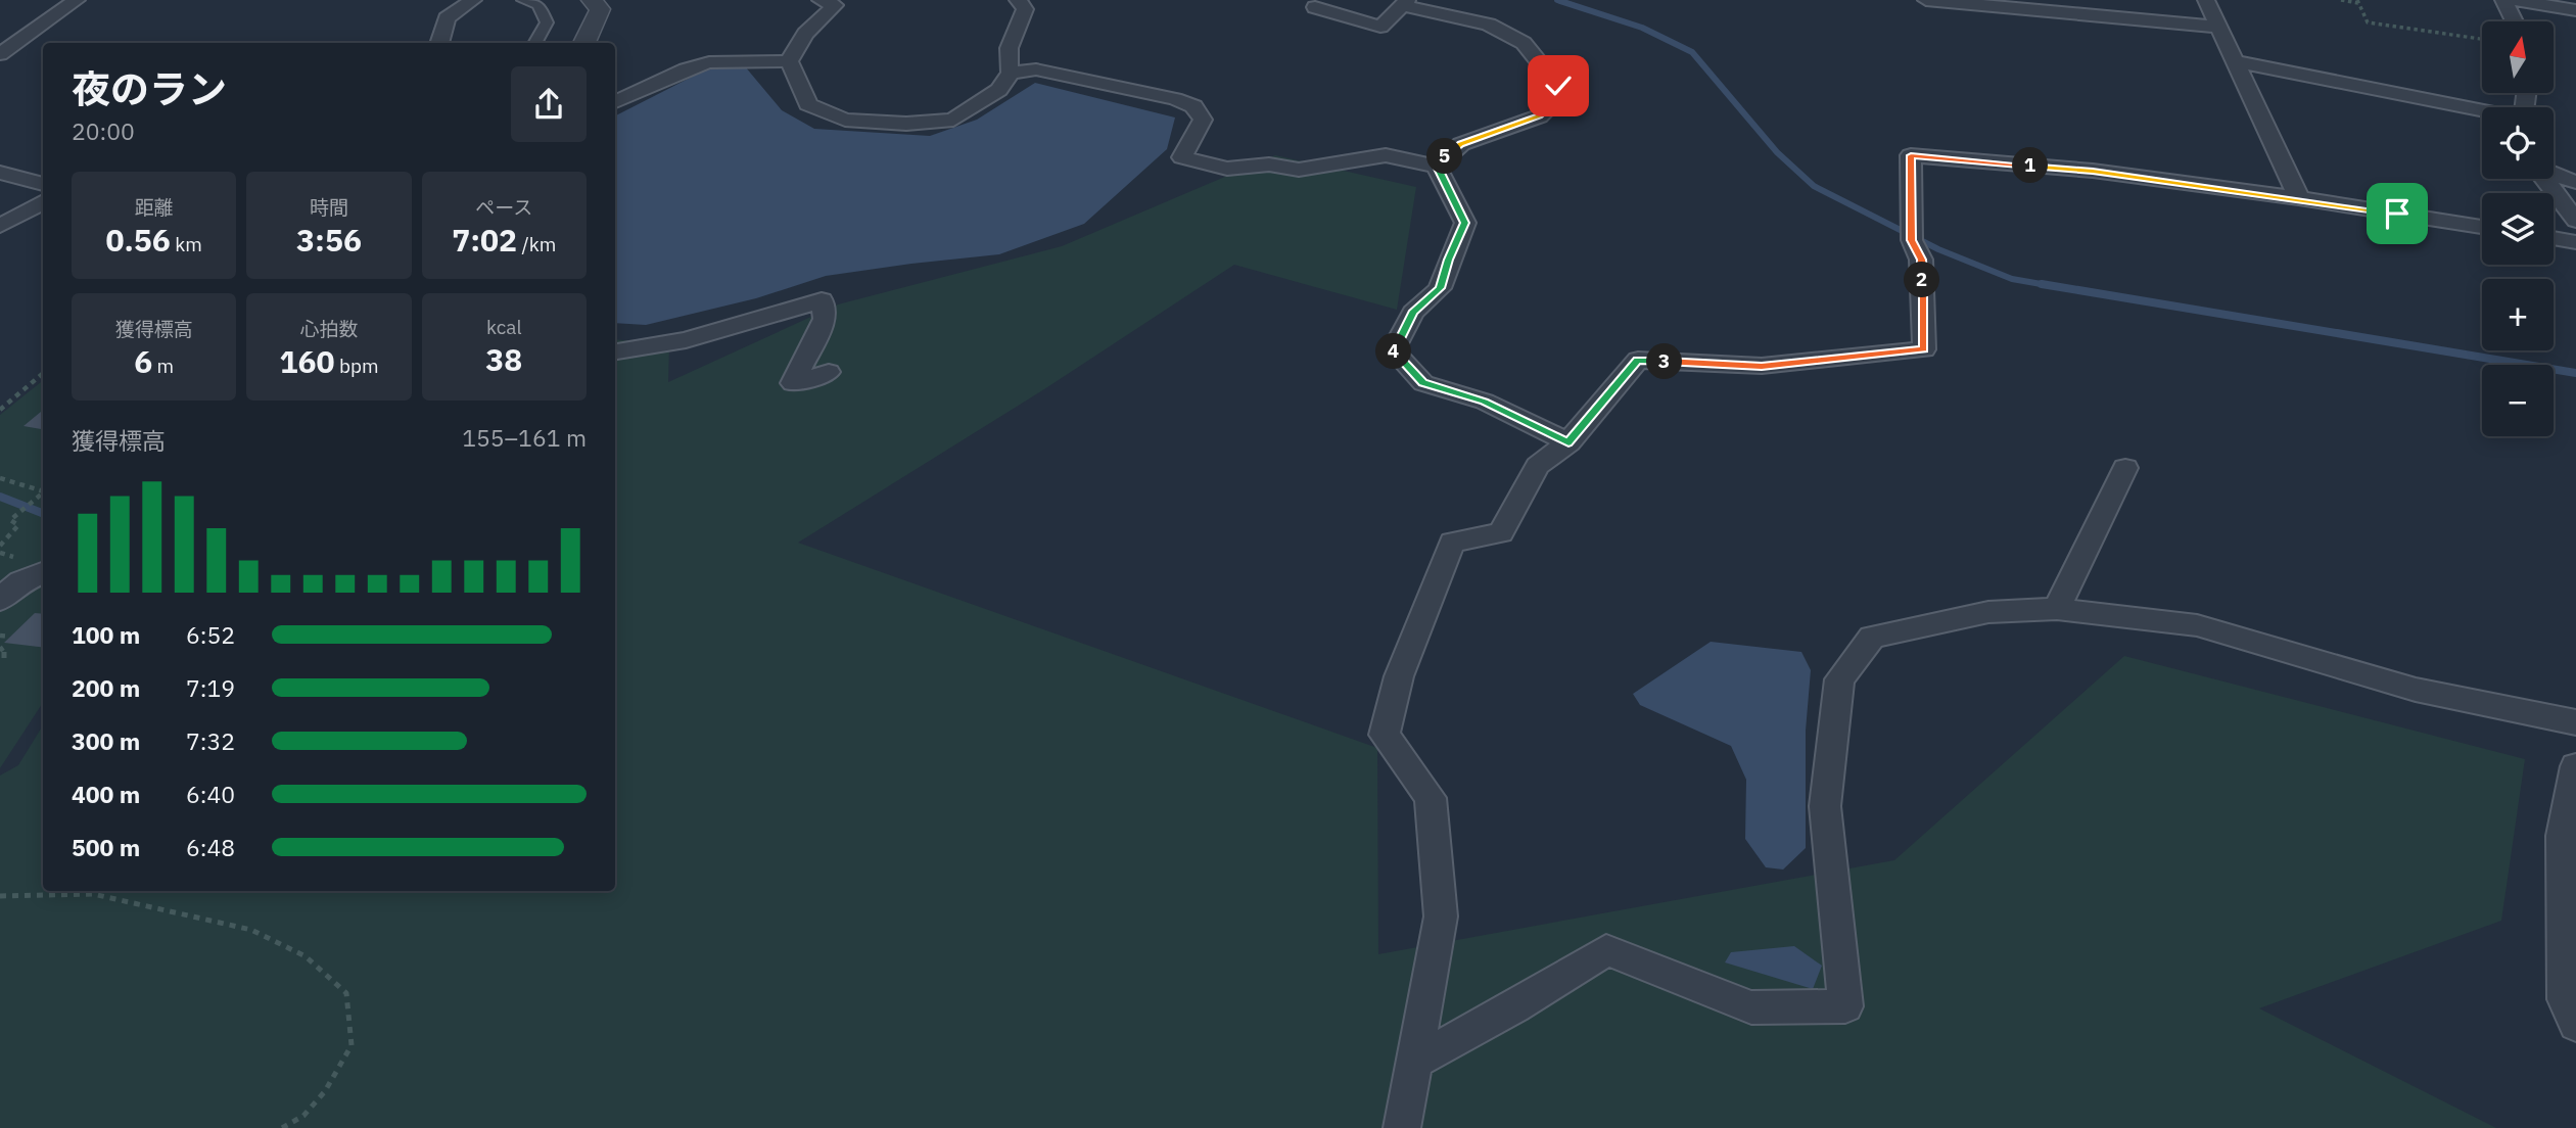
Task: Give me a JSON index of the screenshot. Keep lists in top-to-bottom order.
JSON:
{
  "north": "top",
  "page": {
    "map_buttons": ["+", "−"],
    "heading": ["夜のラン", "20:00"],
    "pins": [
      "5",
      "1",
      "2",
      "4",
      "3"
    ],
    "stats": [
      ["距離", "0.56 km"],
      ["時間", "3:56"],
      ["ペース", "7:02 /km"],
      ["獲得標高", "6 m"],
      ["心拍数", "160 bpm"],
      ["kcal", "38"]
    ],
    "chart": ["獲得標高", "155–161 m"],
    "list": [
      {
        "name": "100 m",
        "note": "6:52"
      },
      {
        "name": "200 m",
        "note": "7:19"
      },
      {
        "name": "300 m",
        "note": "7:32"
      },
      {
        "name": "400 m",
        "note": "6:40"
      },
      {
        "name": "500 m",
        "note": "6:48"
      }
    ]
  }
}
